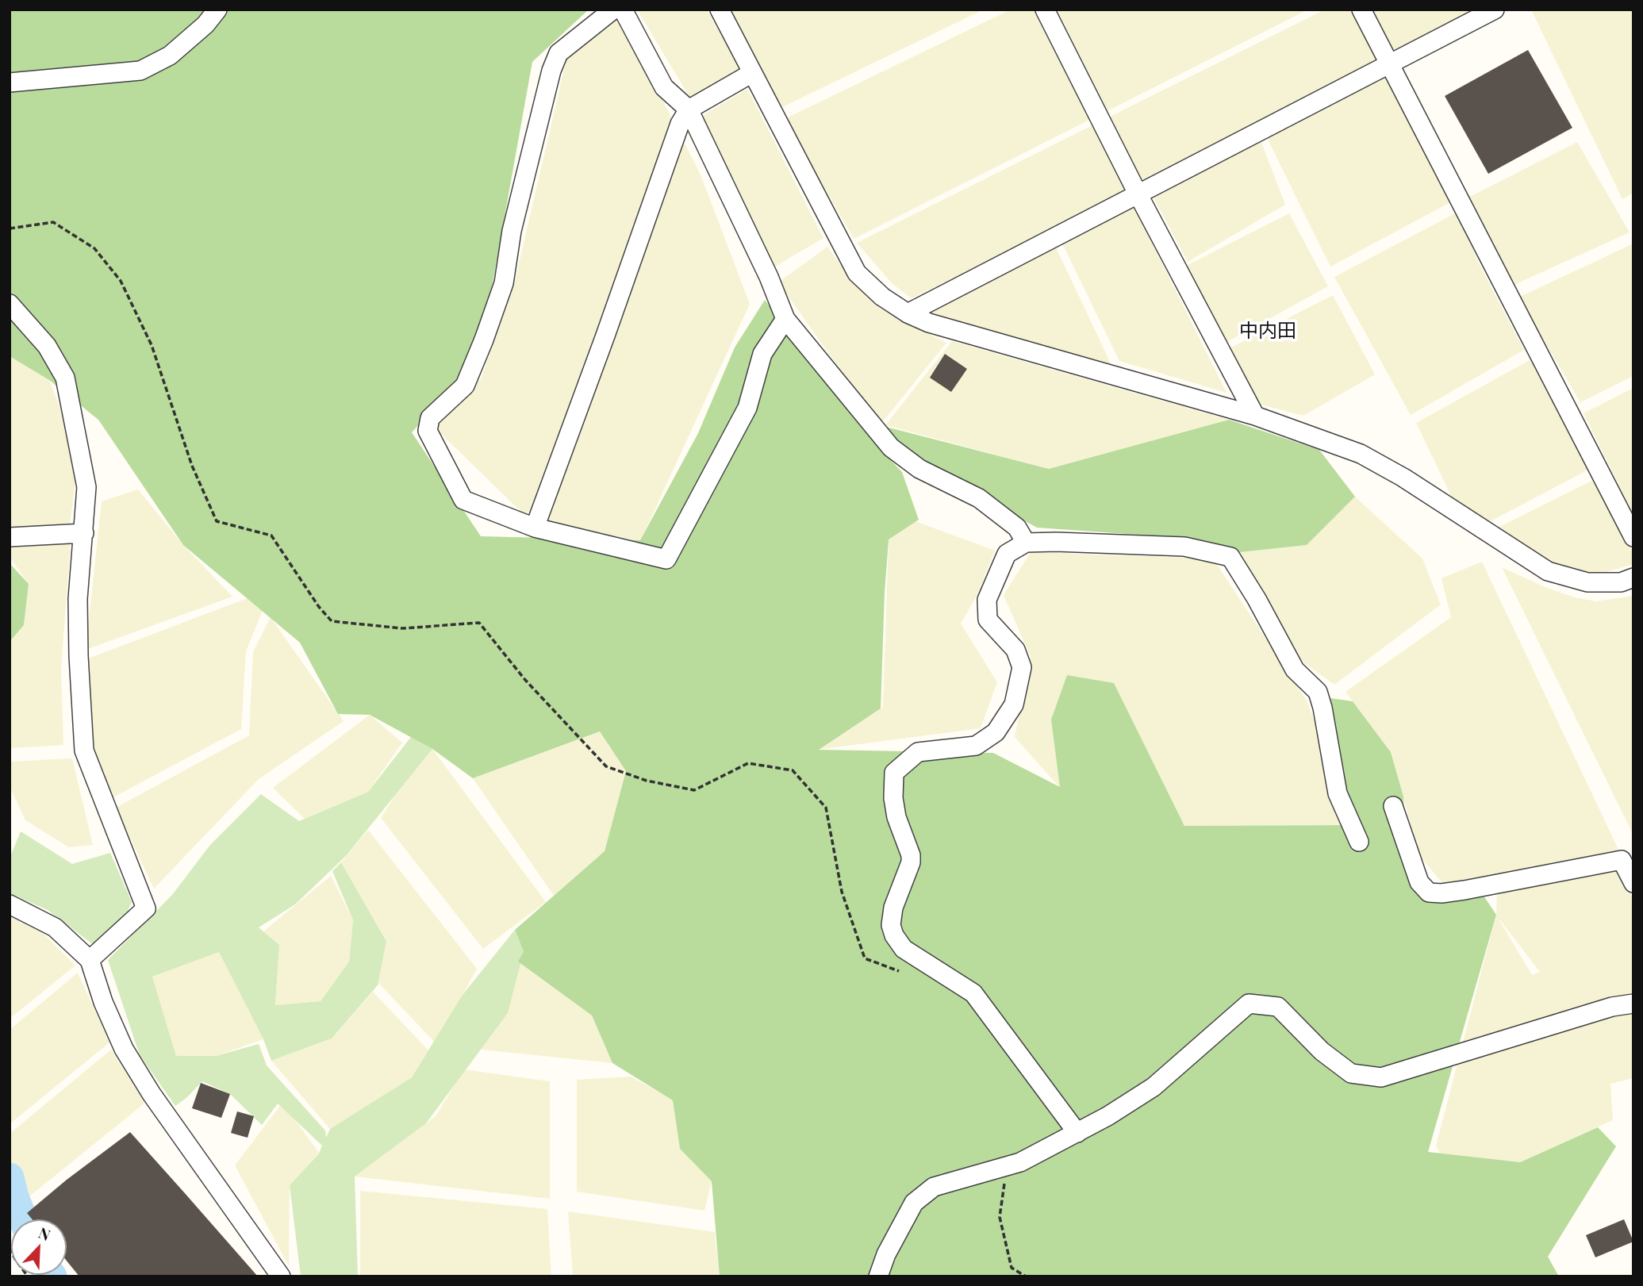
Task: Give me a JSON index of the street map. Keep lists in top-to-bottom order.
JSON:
{
  "districts": ["中内田"],
  "north": "top right"
}
